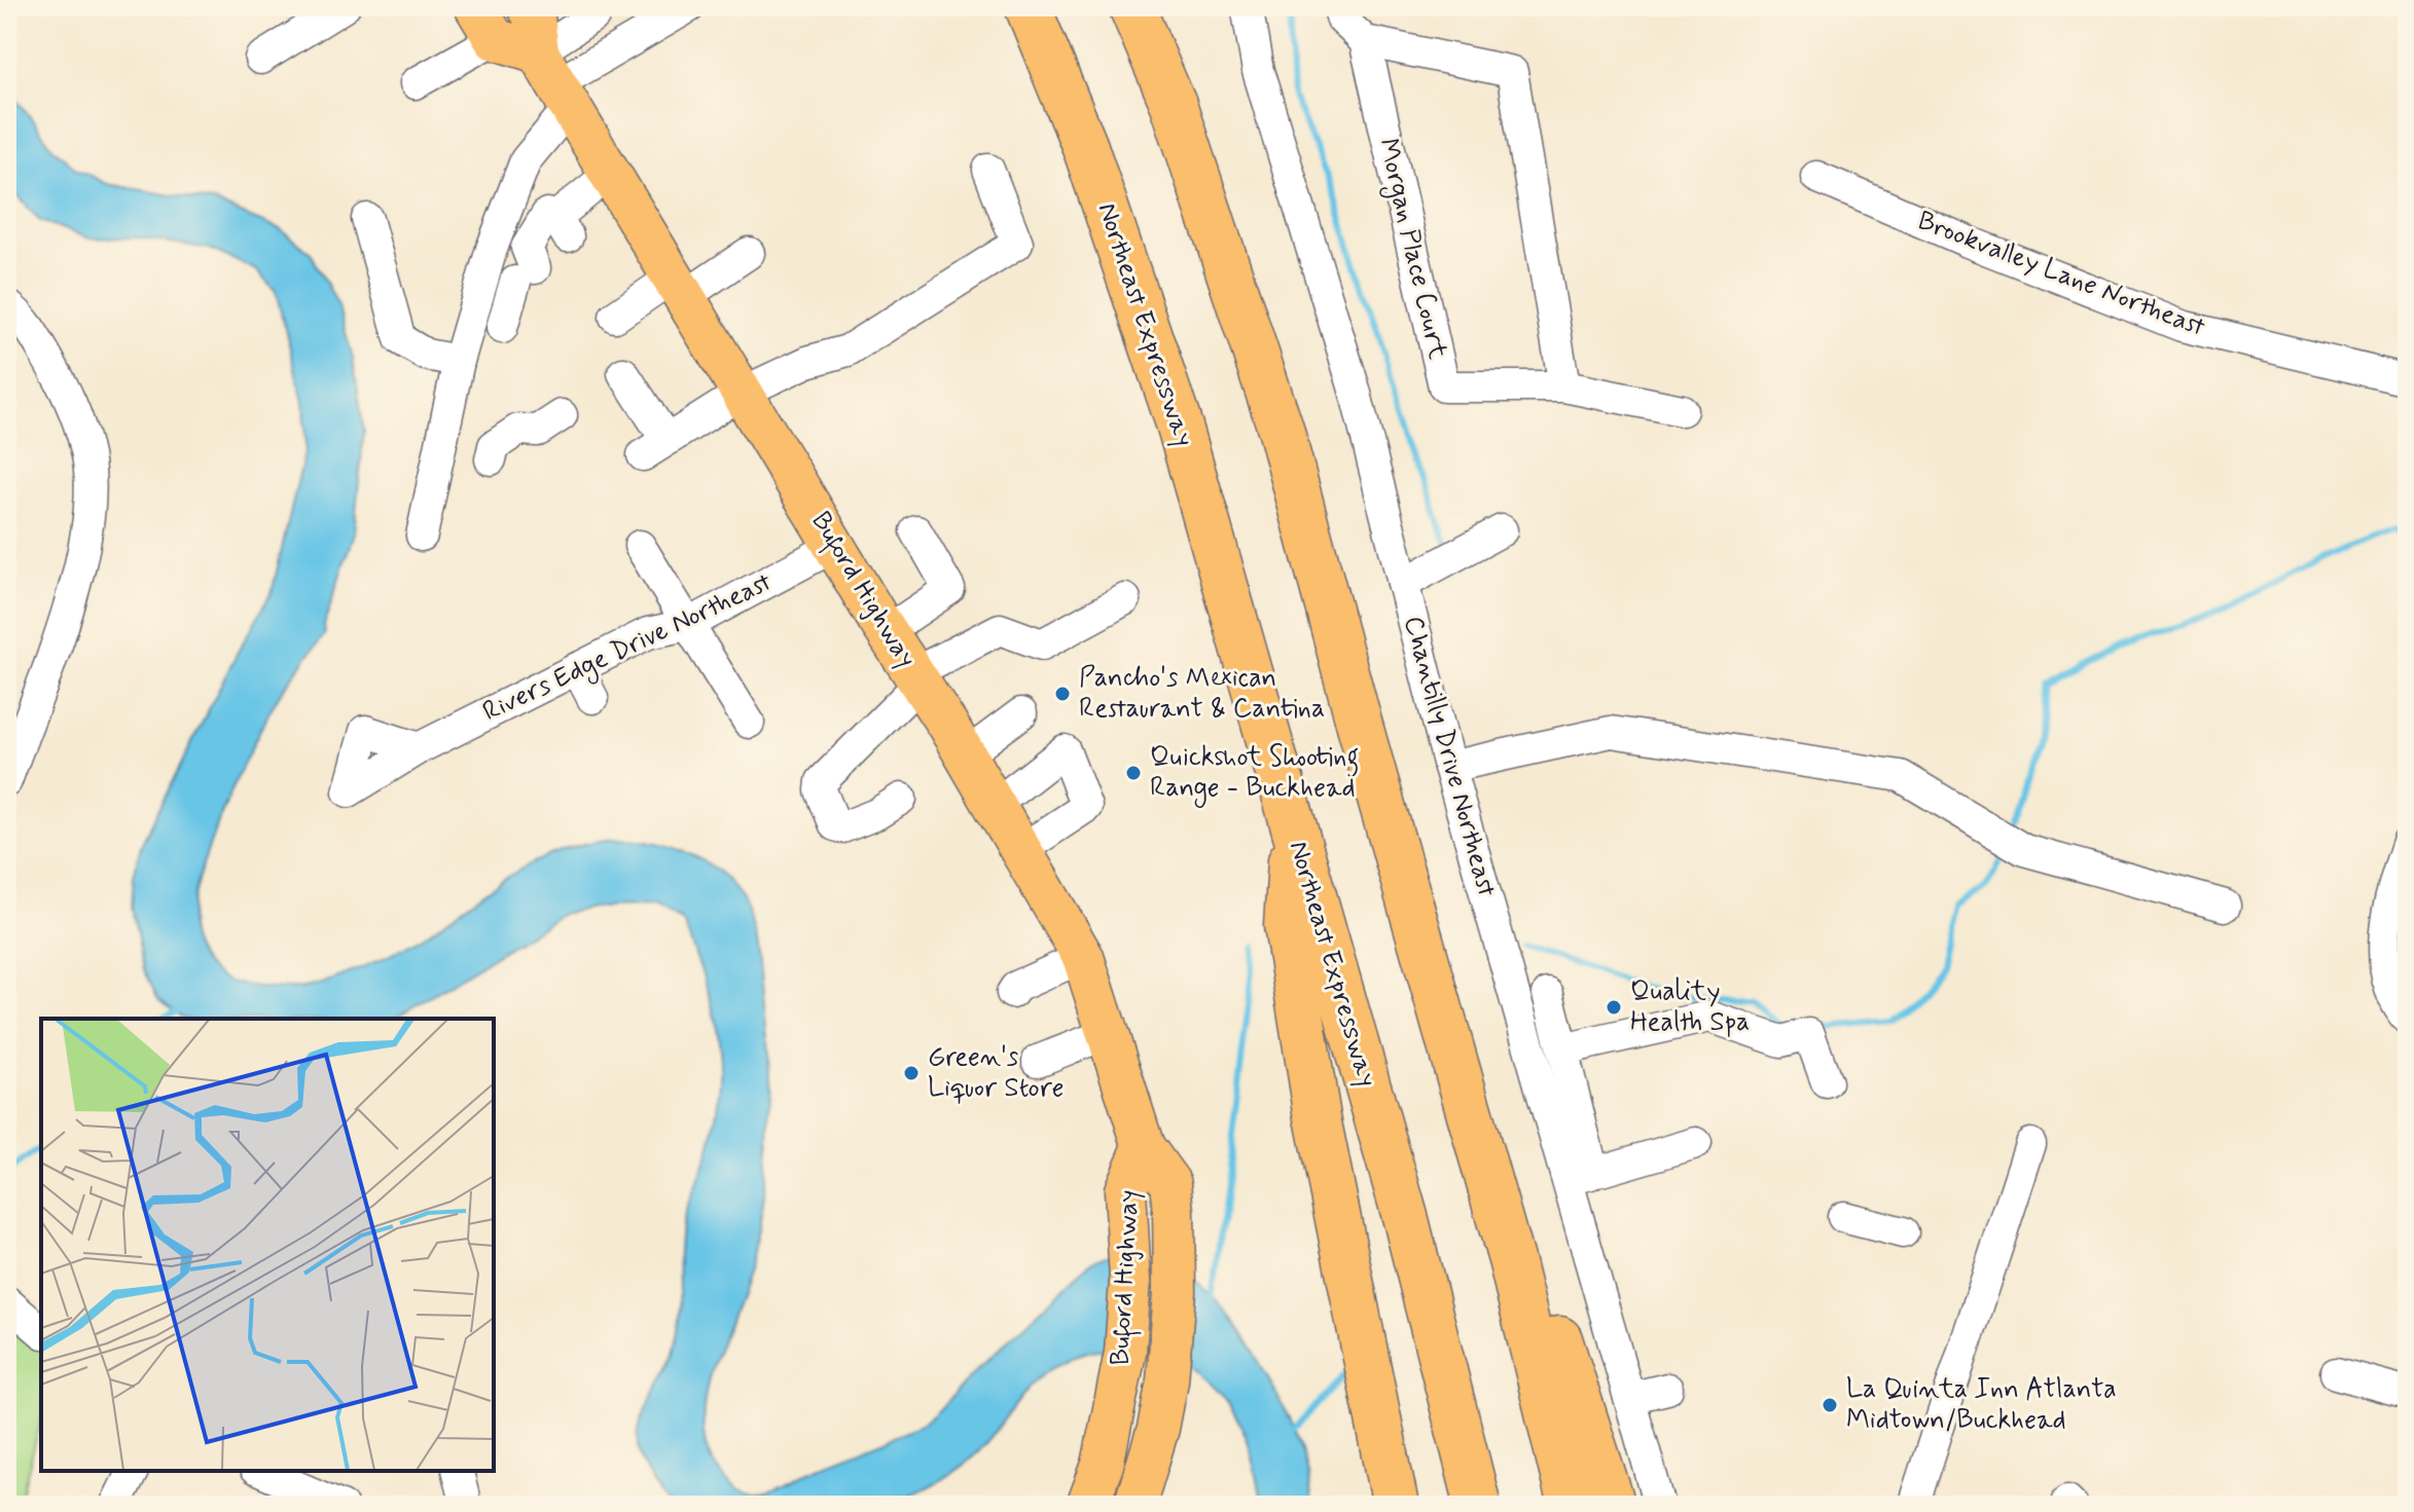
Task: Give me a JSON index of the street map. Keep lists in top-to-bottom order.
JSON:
{
  "streets": {
    "highway": ["Northeast Expressway"],
    "main road": ["Buford Highway"],
    "street": [
      "Morgan Place Court",
      "Brookvalley Lane Northeast",
      "Rivers Edge Drive Northeast",
      "Chantilly Drive Northeast"
    ]
  },
  "crossings": [
    ["Buford Highway", "Rivers Edge Drive Northeast"]
  ],
  "places": [
    "Pancho's Mexican Restaurant & Cantina",
    "Quickshot Shooting Range - Buckhead",
    "Quality Health Spa",
    "Green's Liquor Store",
    "La Quinta Inn Atlanta Midtown/Buckhead"
  ]
}
